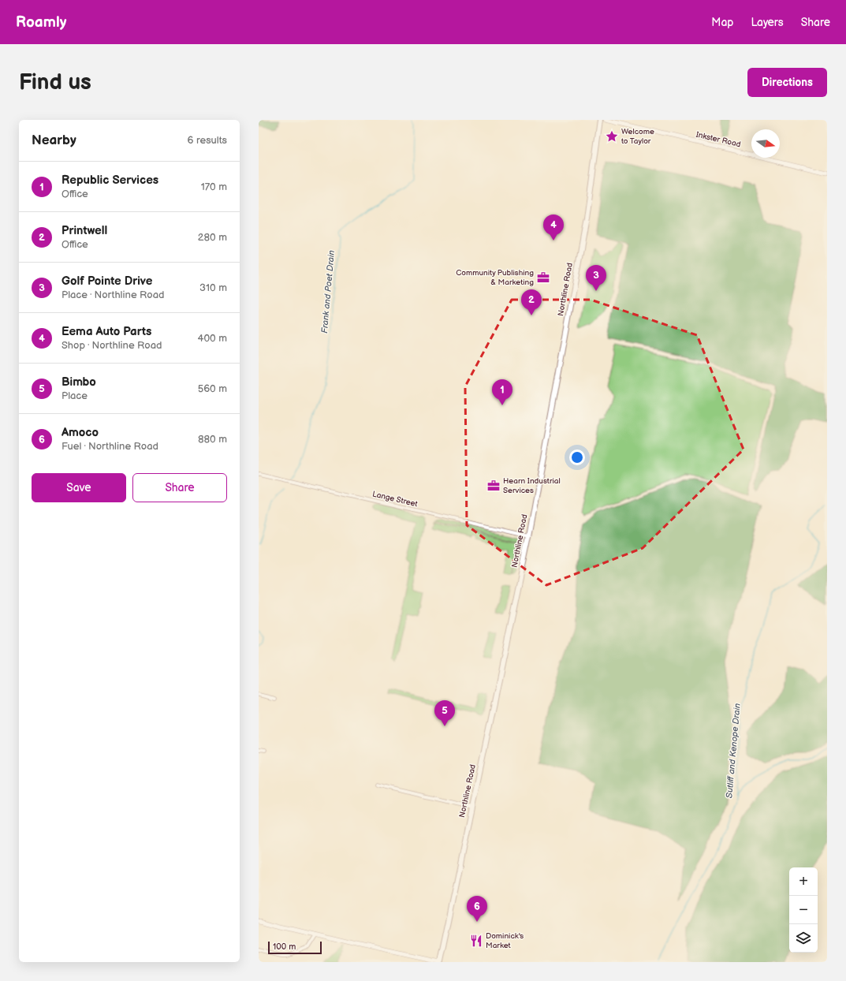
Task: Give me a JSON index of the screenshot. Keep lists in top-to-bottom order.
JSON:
{
  "streets": {
    "main road": ["Northline Road"],
    "street": ["Inkster Road", "Lange Street"]
  },
  "crossings": [
    ["Northline Road", "Lange Street"]
  ],
  "water": ["Frank and Poet Drain", "Sutliff and Kenope Drain"],
  "places": {
    "place": ["Welcome to Taylor"],
    "office": ["Community Publishing & Marketing", "Hearn Industrial Services"],
    "restaurant": ["Dominick's Market"]
  },
  "scale_bar": "100 m",
  "north": "right",
  "page": {
    "header": "Roamly",
    "nav": ["Map", "Layers", "Share"],
    "buttons": [
      "Directions",
      ["Save", "Share"]
    ],
    "title": "Find us",
    "heading": ["Nearby", "6 results"],
    "list": [
      {
        "mark": "1",
        "name": "Republic Services",
        "note": "Office",
        "value": "170 m"
      },
      {
        "mark": "2",
        "name": "Printwell",
        "note": "Office",
        "value": "280 m"
      },
      {
        "mark": "3",
        "name": "Golf Pointe Drive",
        "note": "Place · Northline Road",
        "value": "310 m"
      },
      {
        "mark": "4",
        "name": "Eema Auto Parts",
        "note": "Shop · Northline Road",
        "value": "400 m"
      },
      {
        "mark": "5",
        "name": "Bimbo",
        "note": "Place",
        "value": "560 m"
      },
      {
        "mark": "6",
        "name": "Amoco",
        "note": "Fuel · Northline Road",
        "value": "880 m"
      }
    ],
    "pins": [
      "4",
      "3",
      "2",
      "1",
      "5",
      "6"
    ],
    "map_buttons": ["+", "−"],
    "scale": "100 m"
  }
}
